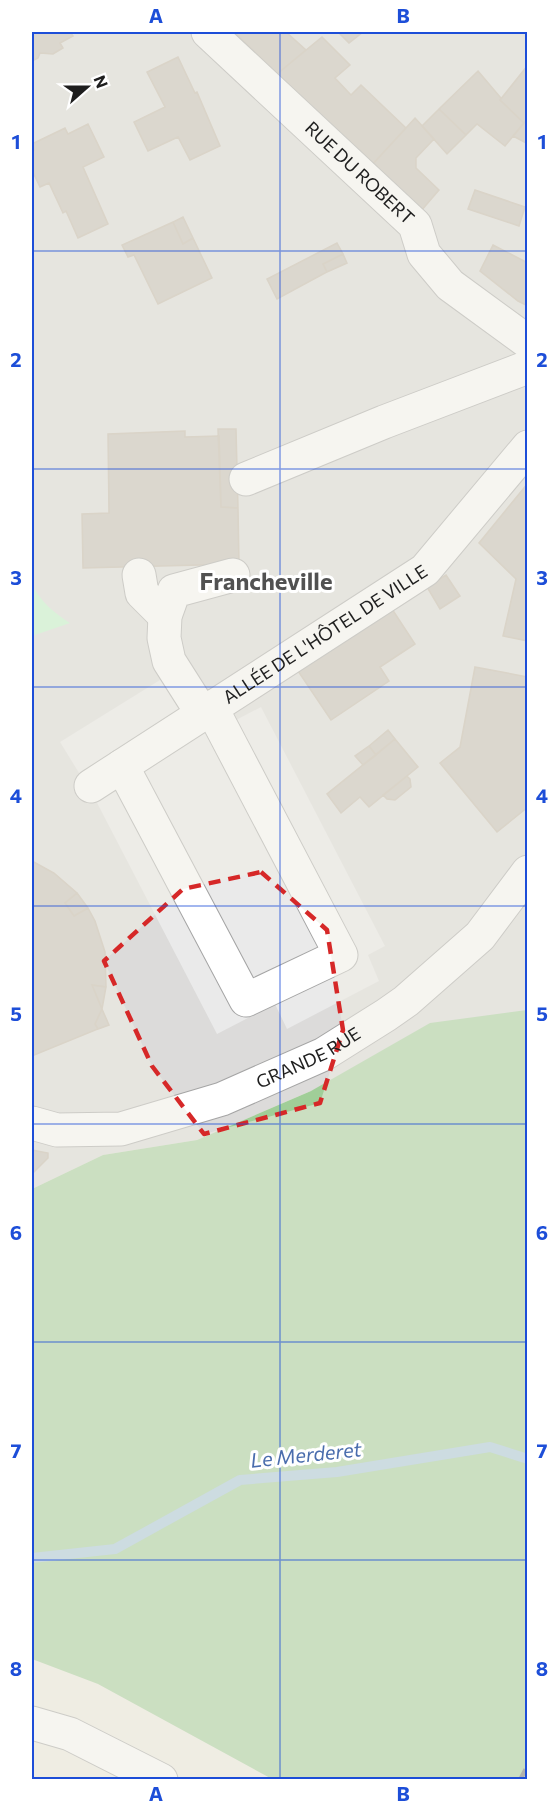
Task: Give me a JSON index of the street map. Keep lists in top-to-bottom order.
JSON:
{
  "streets": {
    "street": ["RUE DU ROBERT", "ALLÉE DE L'HÔTEL DE VILLE", "GRANDE RUE"]
  },
  "districts": ["Francheville"],
  "water": ["Le Merderet"],
  "north": "right",
  "grid": {
    "columns": ["A", "B"],
    "rows": [
      "1",
      "2",
      "3",
      "4",
      "5",
      "6",
      "7",
      "8"
    ]
  }
}
